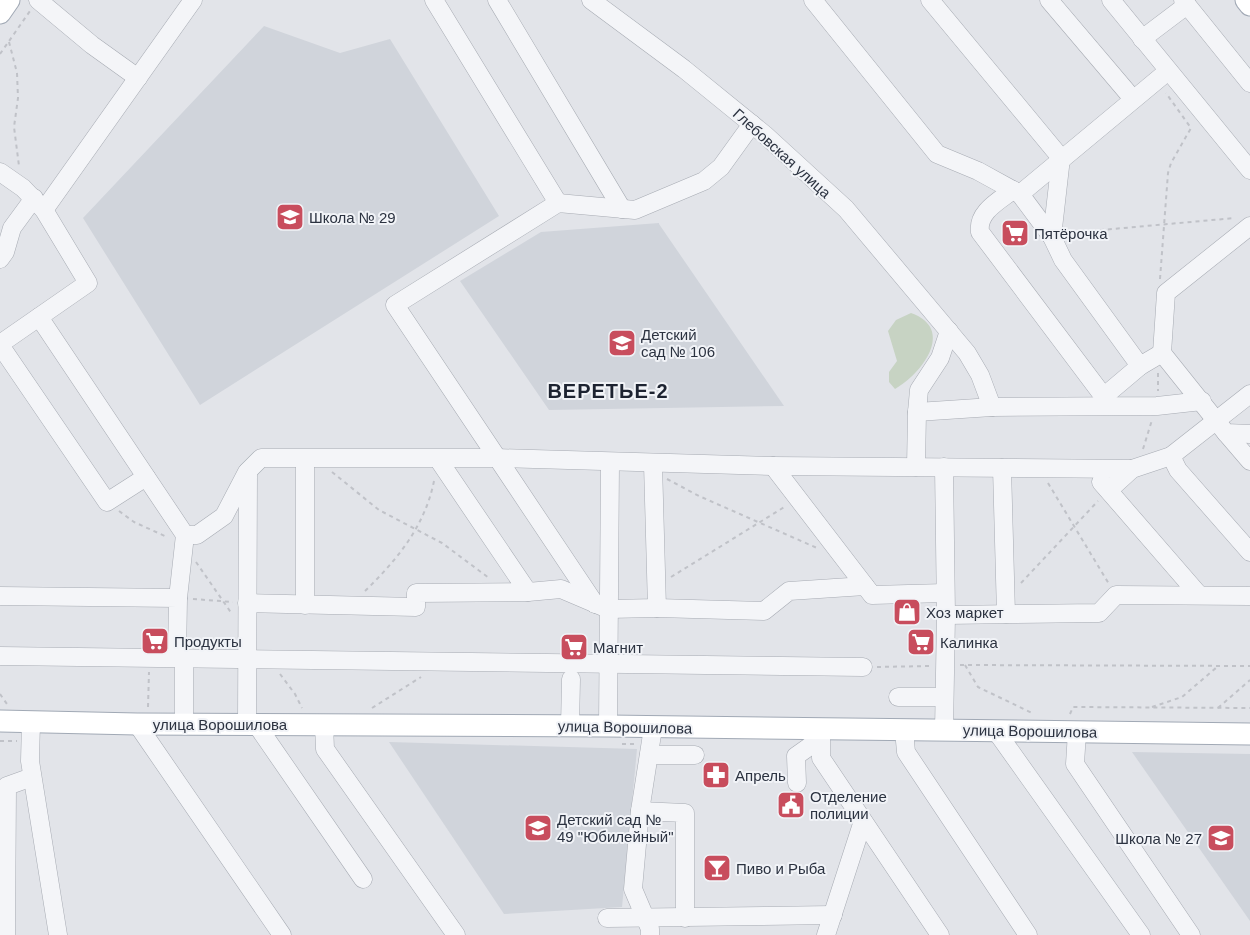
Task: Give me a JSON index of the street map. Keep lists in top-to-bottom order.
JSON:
{
  "streets": {
    "main road": ["улица Ворошилова"],
    "street": ["Глебовская улица"]
  },
  "districts": ["ВЕРЕТЬЕ-2"],
  "places": {
    "school or university": [
      "Школа № 29",
      "Детский сад № 106",
      "Детский сад № 49 \"Юбилейный\"",
      "Школа № 27"
    ],
    "supermarket": [
      "Пятёрочка",
      "Продукты",
      "Калинка",
      "Магнит"
    ],
    "shop": ["Хоз маркет"],
    "pharmacy": ["Апрель"],
    "public building": ["Отделение полиции"],
    "bar": ["Пиво и Рыба"]
  }
}
